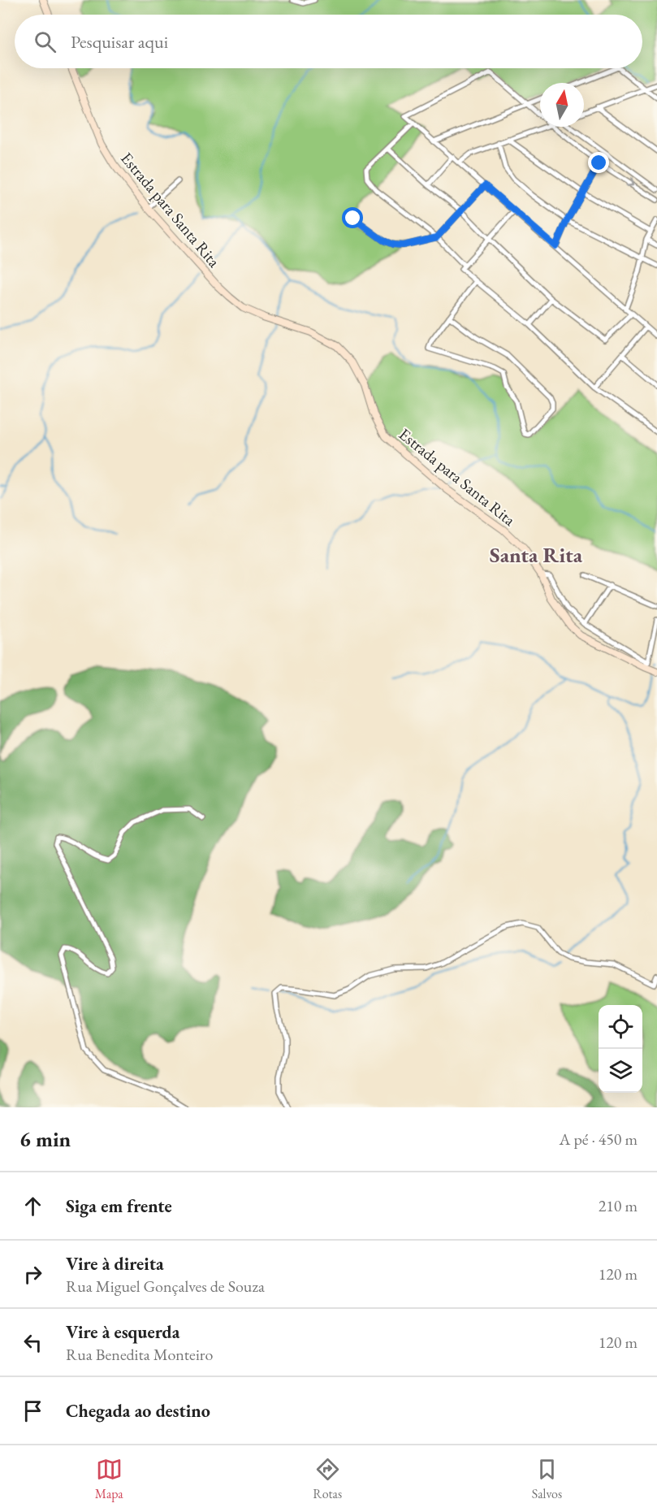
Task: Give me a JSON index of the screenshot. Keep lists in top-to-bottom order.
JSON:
{
  "streets": {
    "main road": ["Estrada para Santa Rita"]
  },
  "districts": ["Santa Rita"],
  "north": "top",
  "page": {
    "search": "Pesquisar aqui",
    "heading": ["6 min", "A pé · 450 m"],
    "list": [
      ["Siga em frente", "210 m"],
      ["Vire à direita", "Rua Miguel Gonçalves de Souza", "120 m"],
      ["Vire à esquerda", "Rua Benedita Monteiro", "120 m"],
      "Chegada ao destino"
    ],
    "nav": ["Mapa", "Rotas", "Salvos"]
  }
}
